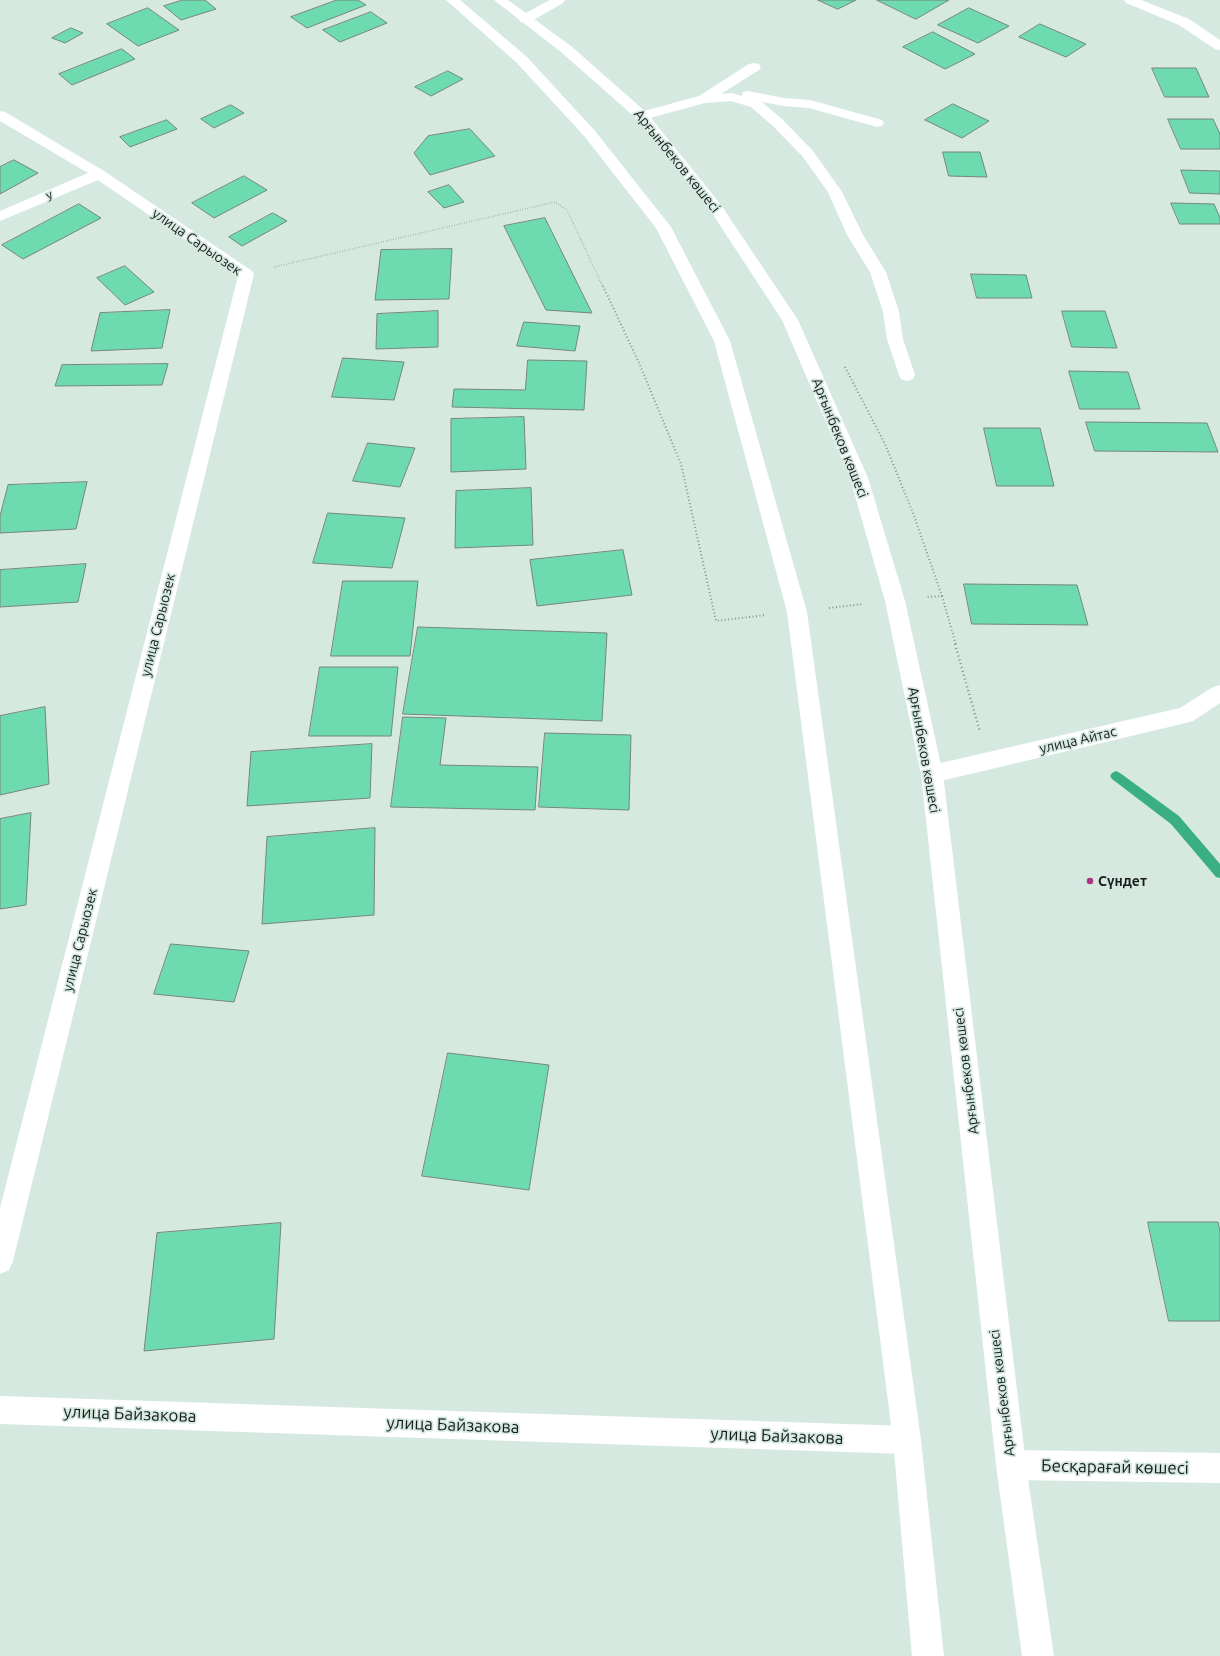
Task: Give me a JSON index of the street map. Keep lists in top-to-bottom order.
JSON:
{
  "streets": {
    "main road": [
      "Арғынбеков көшесі",
      "у",
      "улица Сарыозек",
      "улица Айтас",
      "улица Байзакова",
      "Бесқарағай көшесі"
    ]
  },
  "crossings": [
    ["Арғынбеков көшесі", "улица Айтас"],
    ["Арғынбеков көшесі", "Бесқарағай көшесі"],
    ["у", "улица Сарыозек"]
  ],
  "places": ["Сүндет"]
}
